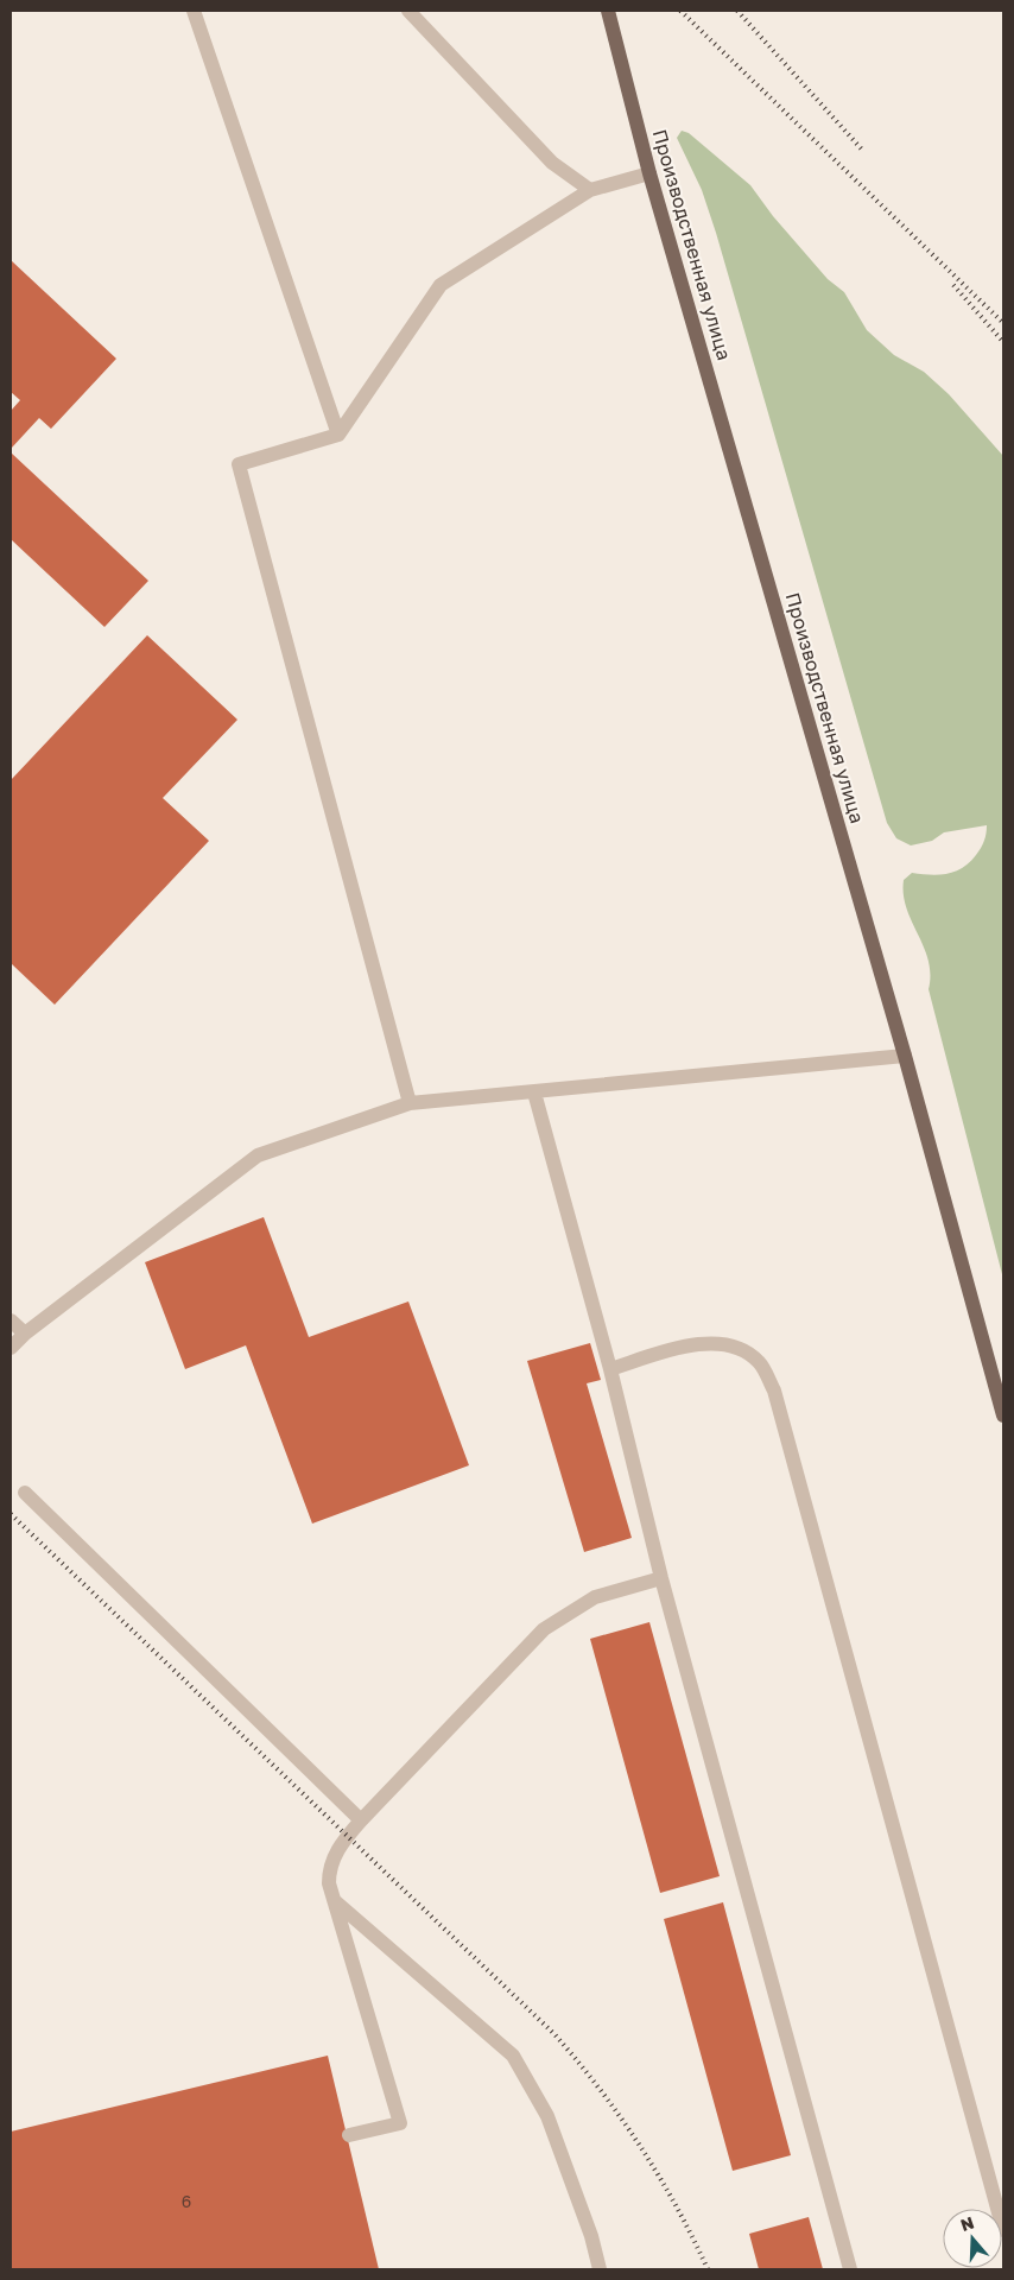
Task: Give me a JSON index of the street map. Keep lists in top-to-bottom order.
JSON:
{
  "streets": {
    "main road": ["Производственная улица"]
  },
  "house_numbers": ["6"],
  "north": "top"
}
